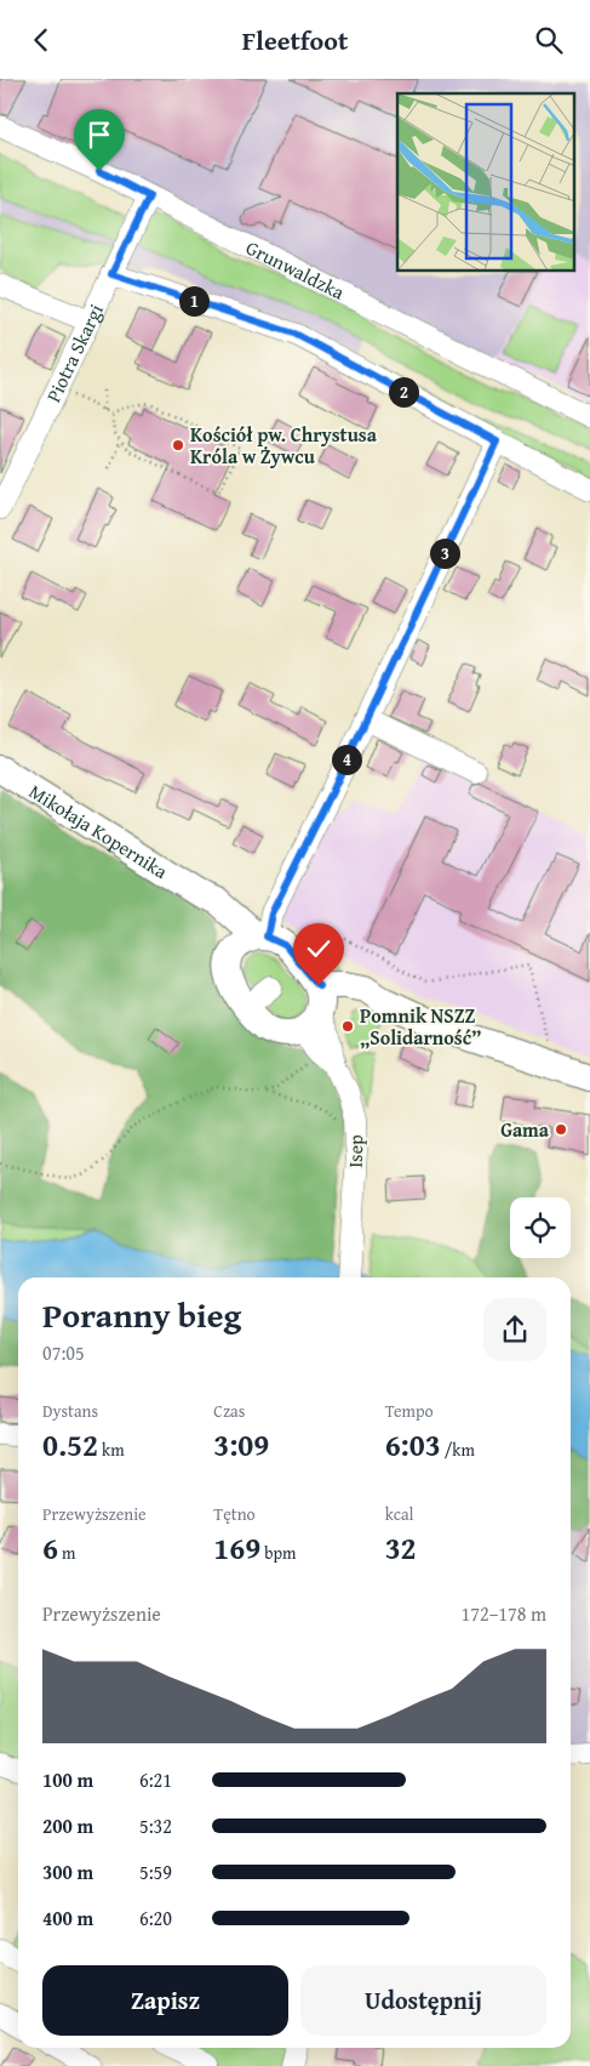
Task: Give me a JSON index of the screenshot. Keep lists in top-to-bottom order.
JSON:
{
  "streets": {
    "main road": ["Mikołaja Kopernika"],
    "street": ["Grunwaldzka", "Piotra Skargi", "Isep"]
  },
  "crossings": [
    ["Grunwaldzka", "Piotra Skargi"],
    ["Mikołaja Kopernika", "Isep"]
  ],
  "places": ["Kościół pw. Chrystusa Króla w Żywcu", "Pomnik NSZZ „Solidarność”", "Gama"],
  "page": {
    "header": "Fleetfoot",
    "pins": [
      "1",
      "2",
      "3",
      "4"
    ],
    "heading": ["Poranny bieg", "07:05"],
    "stats": [
      ["Dystans", "0.52 km"],
      ["Czas", "3:09"],
      ["Tempo", "6:03 /km"],
      ["Przewyższenie", "6 m"],
      ["Tętno", "169 bpm"],
      ["kcal", "32"]
    ],
    "chart": ["Przewyższenie", "172–178 m"],
    "list": [
      {
        "name": "100 m",
        "note": "6:21"
      },
      {
        "name": "200 m",
        "note": "5:32"
      },
      {
        "name": "300 m",
        "note": "5:59"
      },
      {
        "name": "400 m",
        "note": "6:20"
      }
    ],
    "buttons": ["Zapisz", "Udostępnij"]
  }
}
